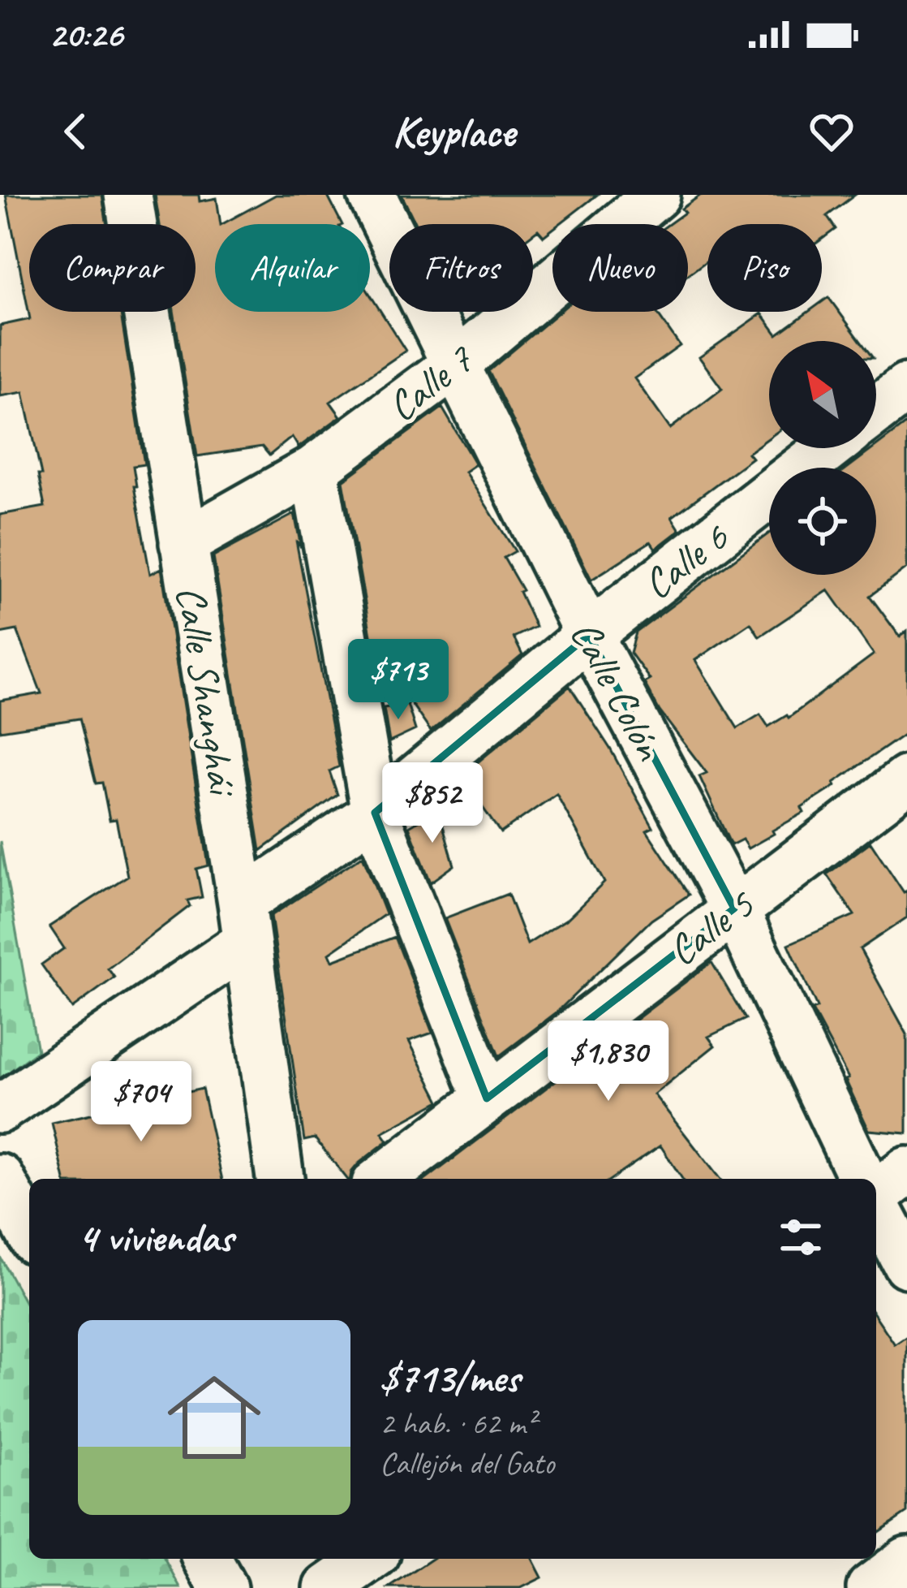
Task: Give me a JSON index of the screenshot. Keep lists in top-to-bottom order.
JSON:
{
  "streets": {
    "street": [
      "Calle 7",
      "Calle 6",
      "Calle Shanghái",
      "Calle Colón",
      "Calle 5"
    ]
  },
  "crossings": [
    ["Calle 7", "Calle Shanghái"],
    ["Calle 7", "Calle Colón"],
    ["Calle 6", "Calle Shanghái"],
    ["Calle 6", "Calle Colón"],
    ["Calle Colón", "Calle 5"]
  ],
  "north": "top left",
  "page": {
    "status": "20:26",
    "header": "Keyplace",
    "chip": [
      "Comprar",
      "Alquilar",
      "Filtros",
      "Nuevo",
      "Piso"
    ],
    "price": [
      "$713",
      "$852",
      "$1,830",
      "$704"
    ],
    "heading": "4 viviendas",
    "list": [
      {
        "name": "$713/mes",
        "note": "2 hab. · 62 m² · Callejón del Gato"
      }
    ]
  }
}
